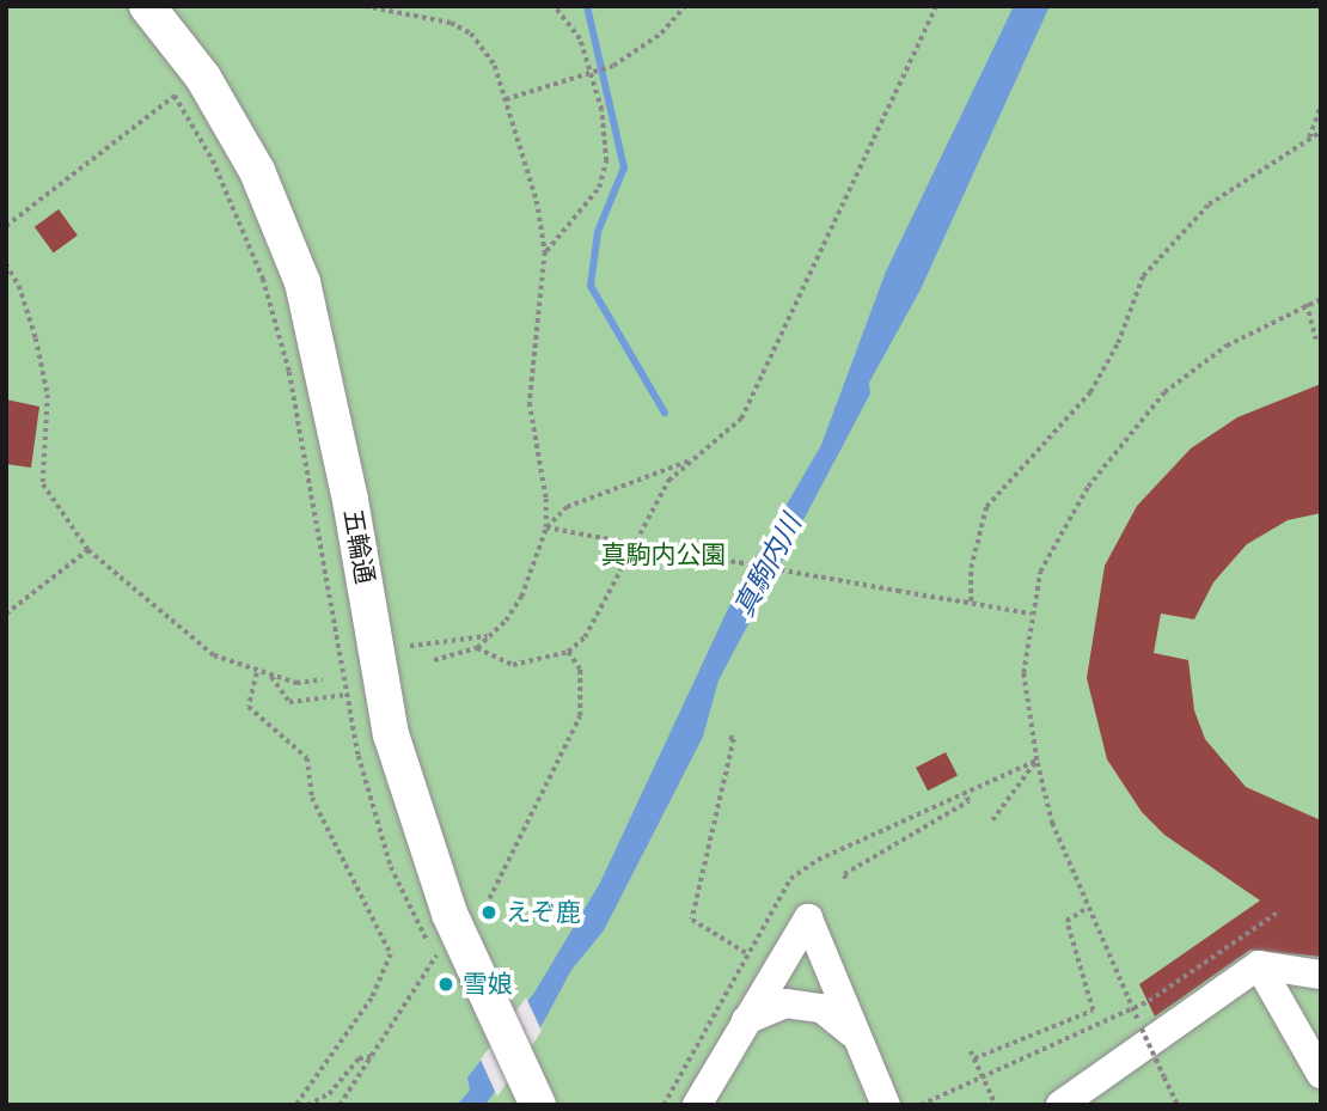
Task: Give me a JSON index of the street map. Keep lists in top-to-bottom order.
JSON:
{
  "streets": {
    "main road": ["五輪通"]
  },
  "water": ["真駒内川"],
  "parks": ["真駒内公園"],
  "places": ["えぞ鹿", "雪娘"]
}
